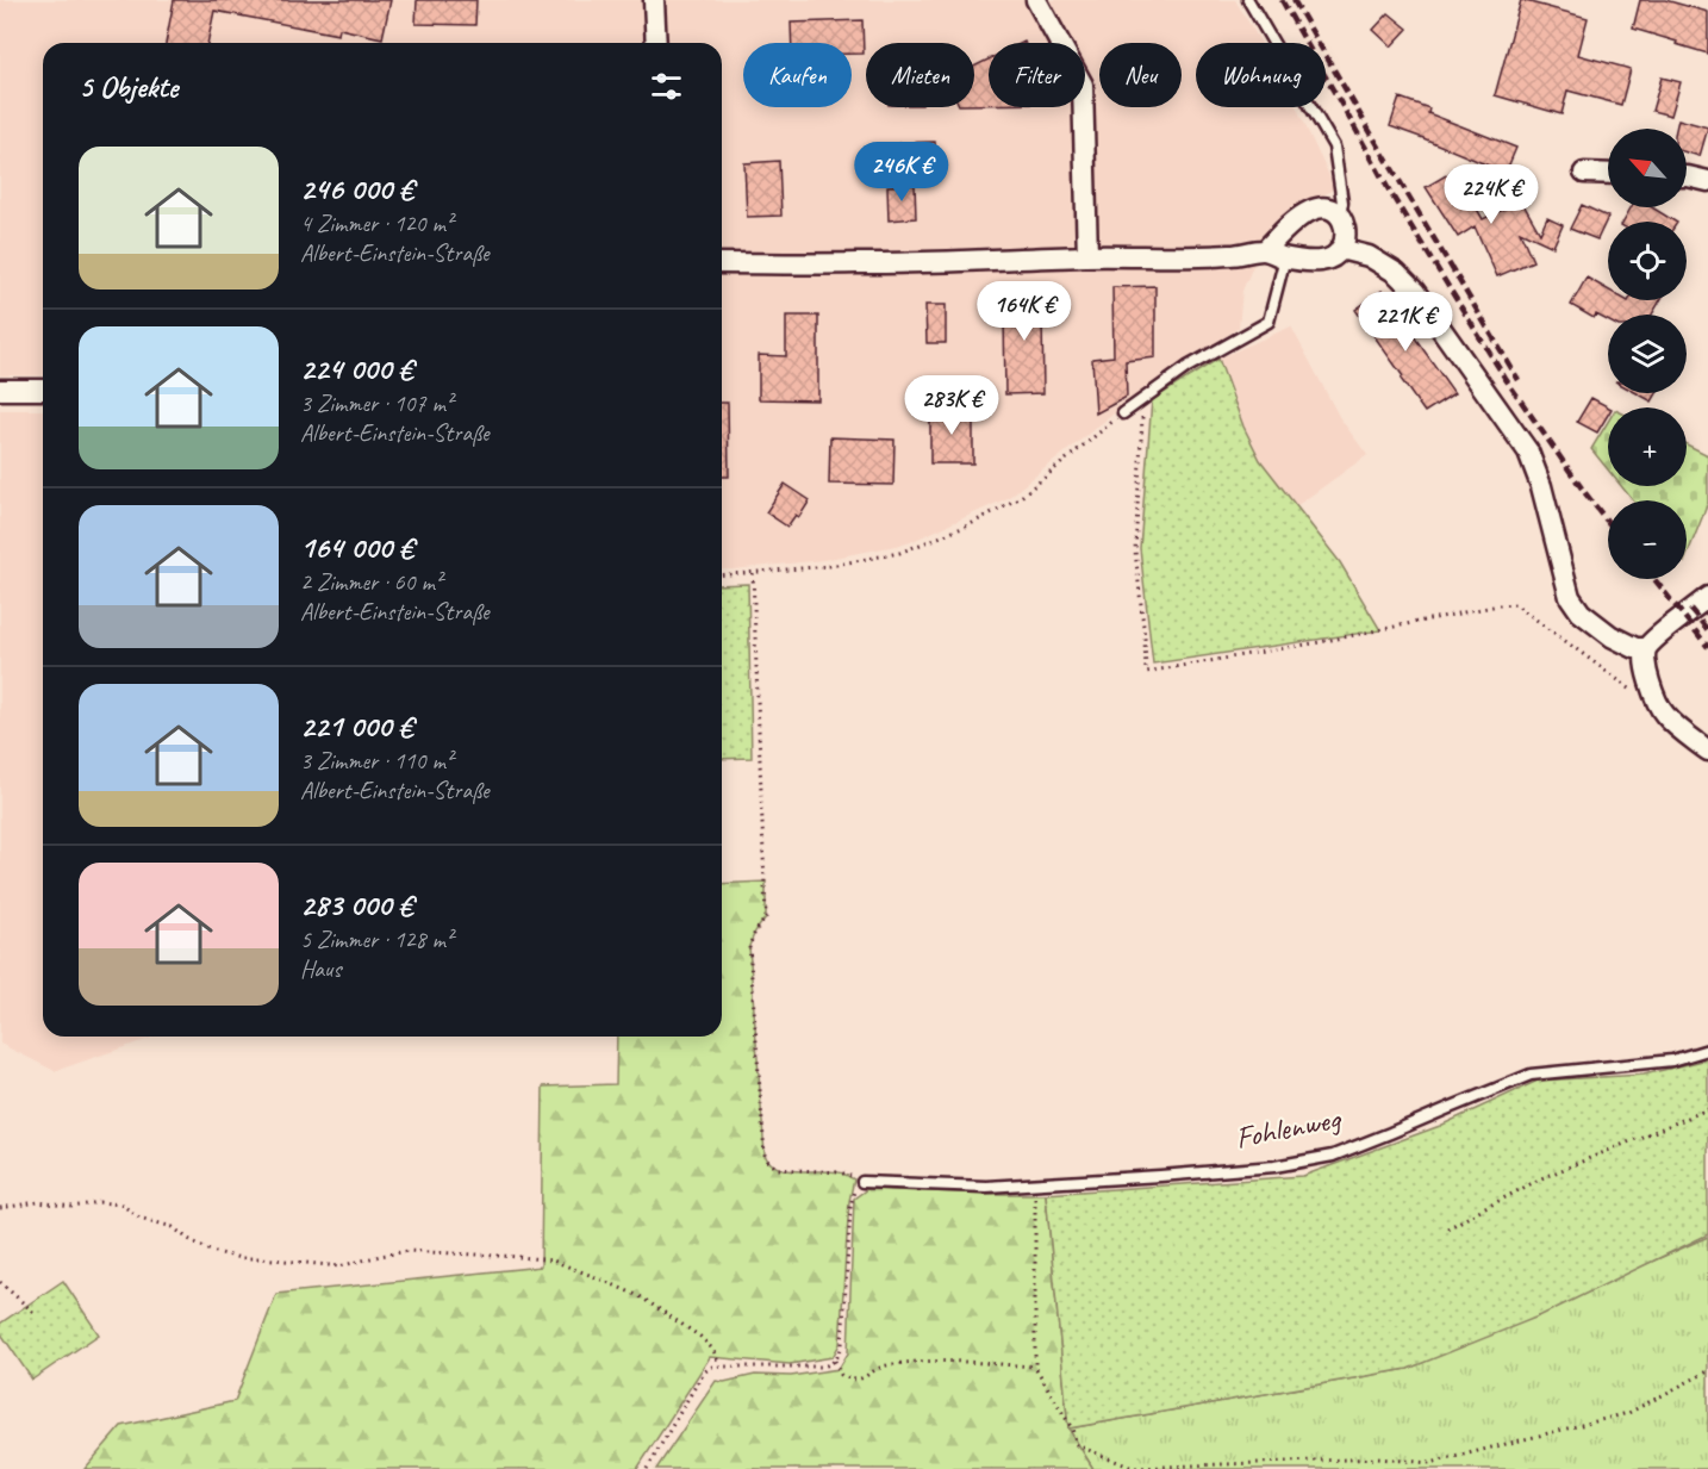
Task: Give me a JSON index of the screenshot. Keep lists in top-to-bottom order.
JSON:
{
  "streets": {
    "lane": ["Fohlenweg"]
  },
  "north": "top left",
  "page": {
    "chip": [
      "Kaufen",
      "Mieten",
      "Filter",
      "Neu",
      "Wohnung"
    ],
    "heading": "5 Objekte",
    "map_buttons": ["+", "−"],
    "list": [
      {
        "name": "246 000 €",
        "note": "4 Zimmer · 120 m² · Albert-Einstein-Straße"
      },
      {
        "name": "224 000 €",
        "note": "3 Zimmer · 107 m² · Albert-Einstein-Straße"
      },
      {
        "name": "164 000 €",
        "note": "2 Zimmer · 60 m² · Albert-Einstein-Straße"
      },
      {
        "name": "221 000 €",
        "note": "3 Zimmer · 110 m² · Albert-Einstein-Straße"
      },
      {
        "name": "283 000 €",
        "note": "5 Zimmer · 128 m² · Haus"
      }
    ],
    "price": [
      "246K €",
      "224K €",
      "164K €",
      "221K €",
      "283K €"
    ]
  }
}
